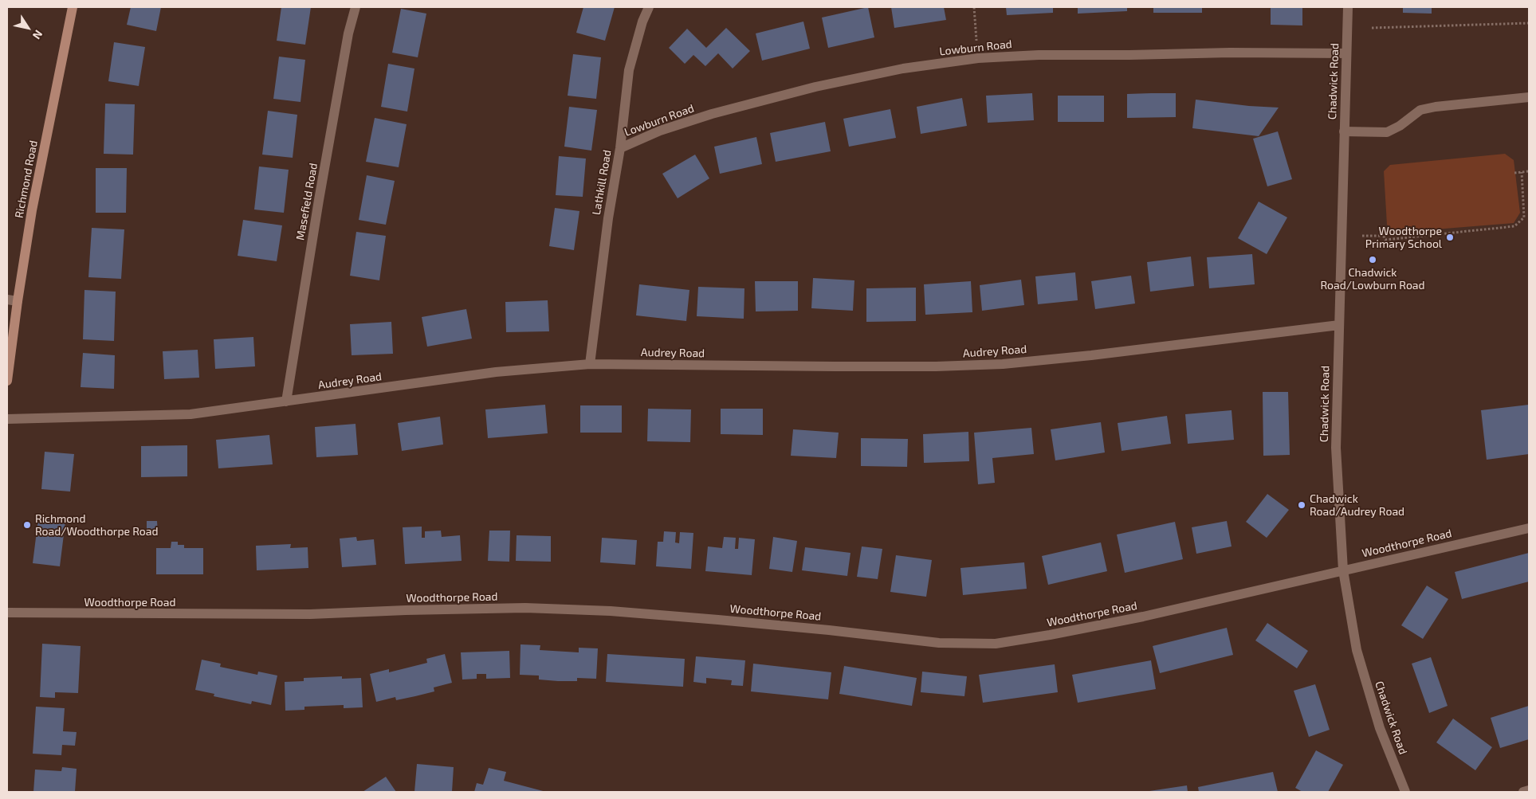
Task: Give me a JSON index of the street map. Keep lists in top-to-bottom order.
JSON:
{
  "streets": {
    "main road": ["Richmond Road"],
    "street": [
      "Lowburn Road",
      "Chadwick Road",
      "Lathkill Road",
      "Masefield Road",
      "Audrey Road",
      "Woodthorpe Road"
    ]
  },
  "crossings": [
    ["Lowburn Road", "Chadwick Road"],
    ["Lowburn Road", "Lathkill Road"],
    ["Chadwick Road", "Audrey Road"],
    ["Chadwick Road", "Woodthorpe Road"],
    ["Lathkill Road", "Audrey Road"],
    ["Masefield Road", "Audrey Road"]
  ],
  "places": [
    "Woodthorpe Primary School",
    "Chadwick Road/Lowburn Road",
    "Chadwick Road/Audrey Road",
    "Richmond Road/Woodthorpe Road"
  ],
  "north": "bottom right"
}
